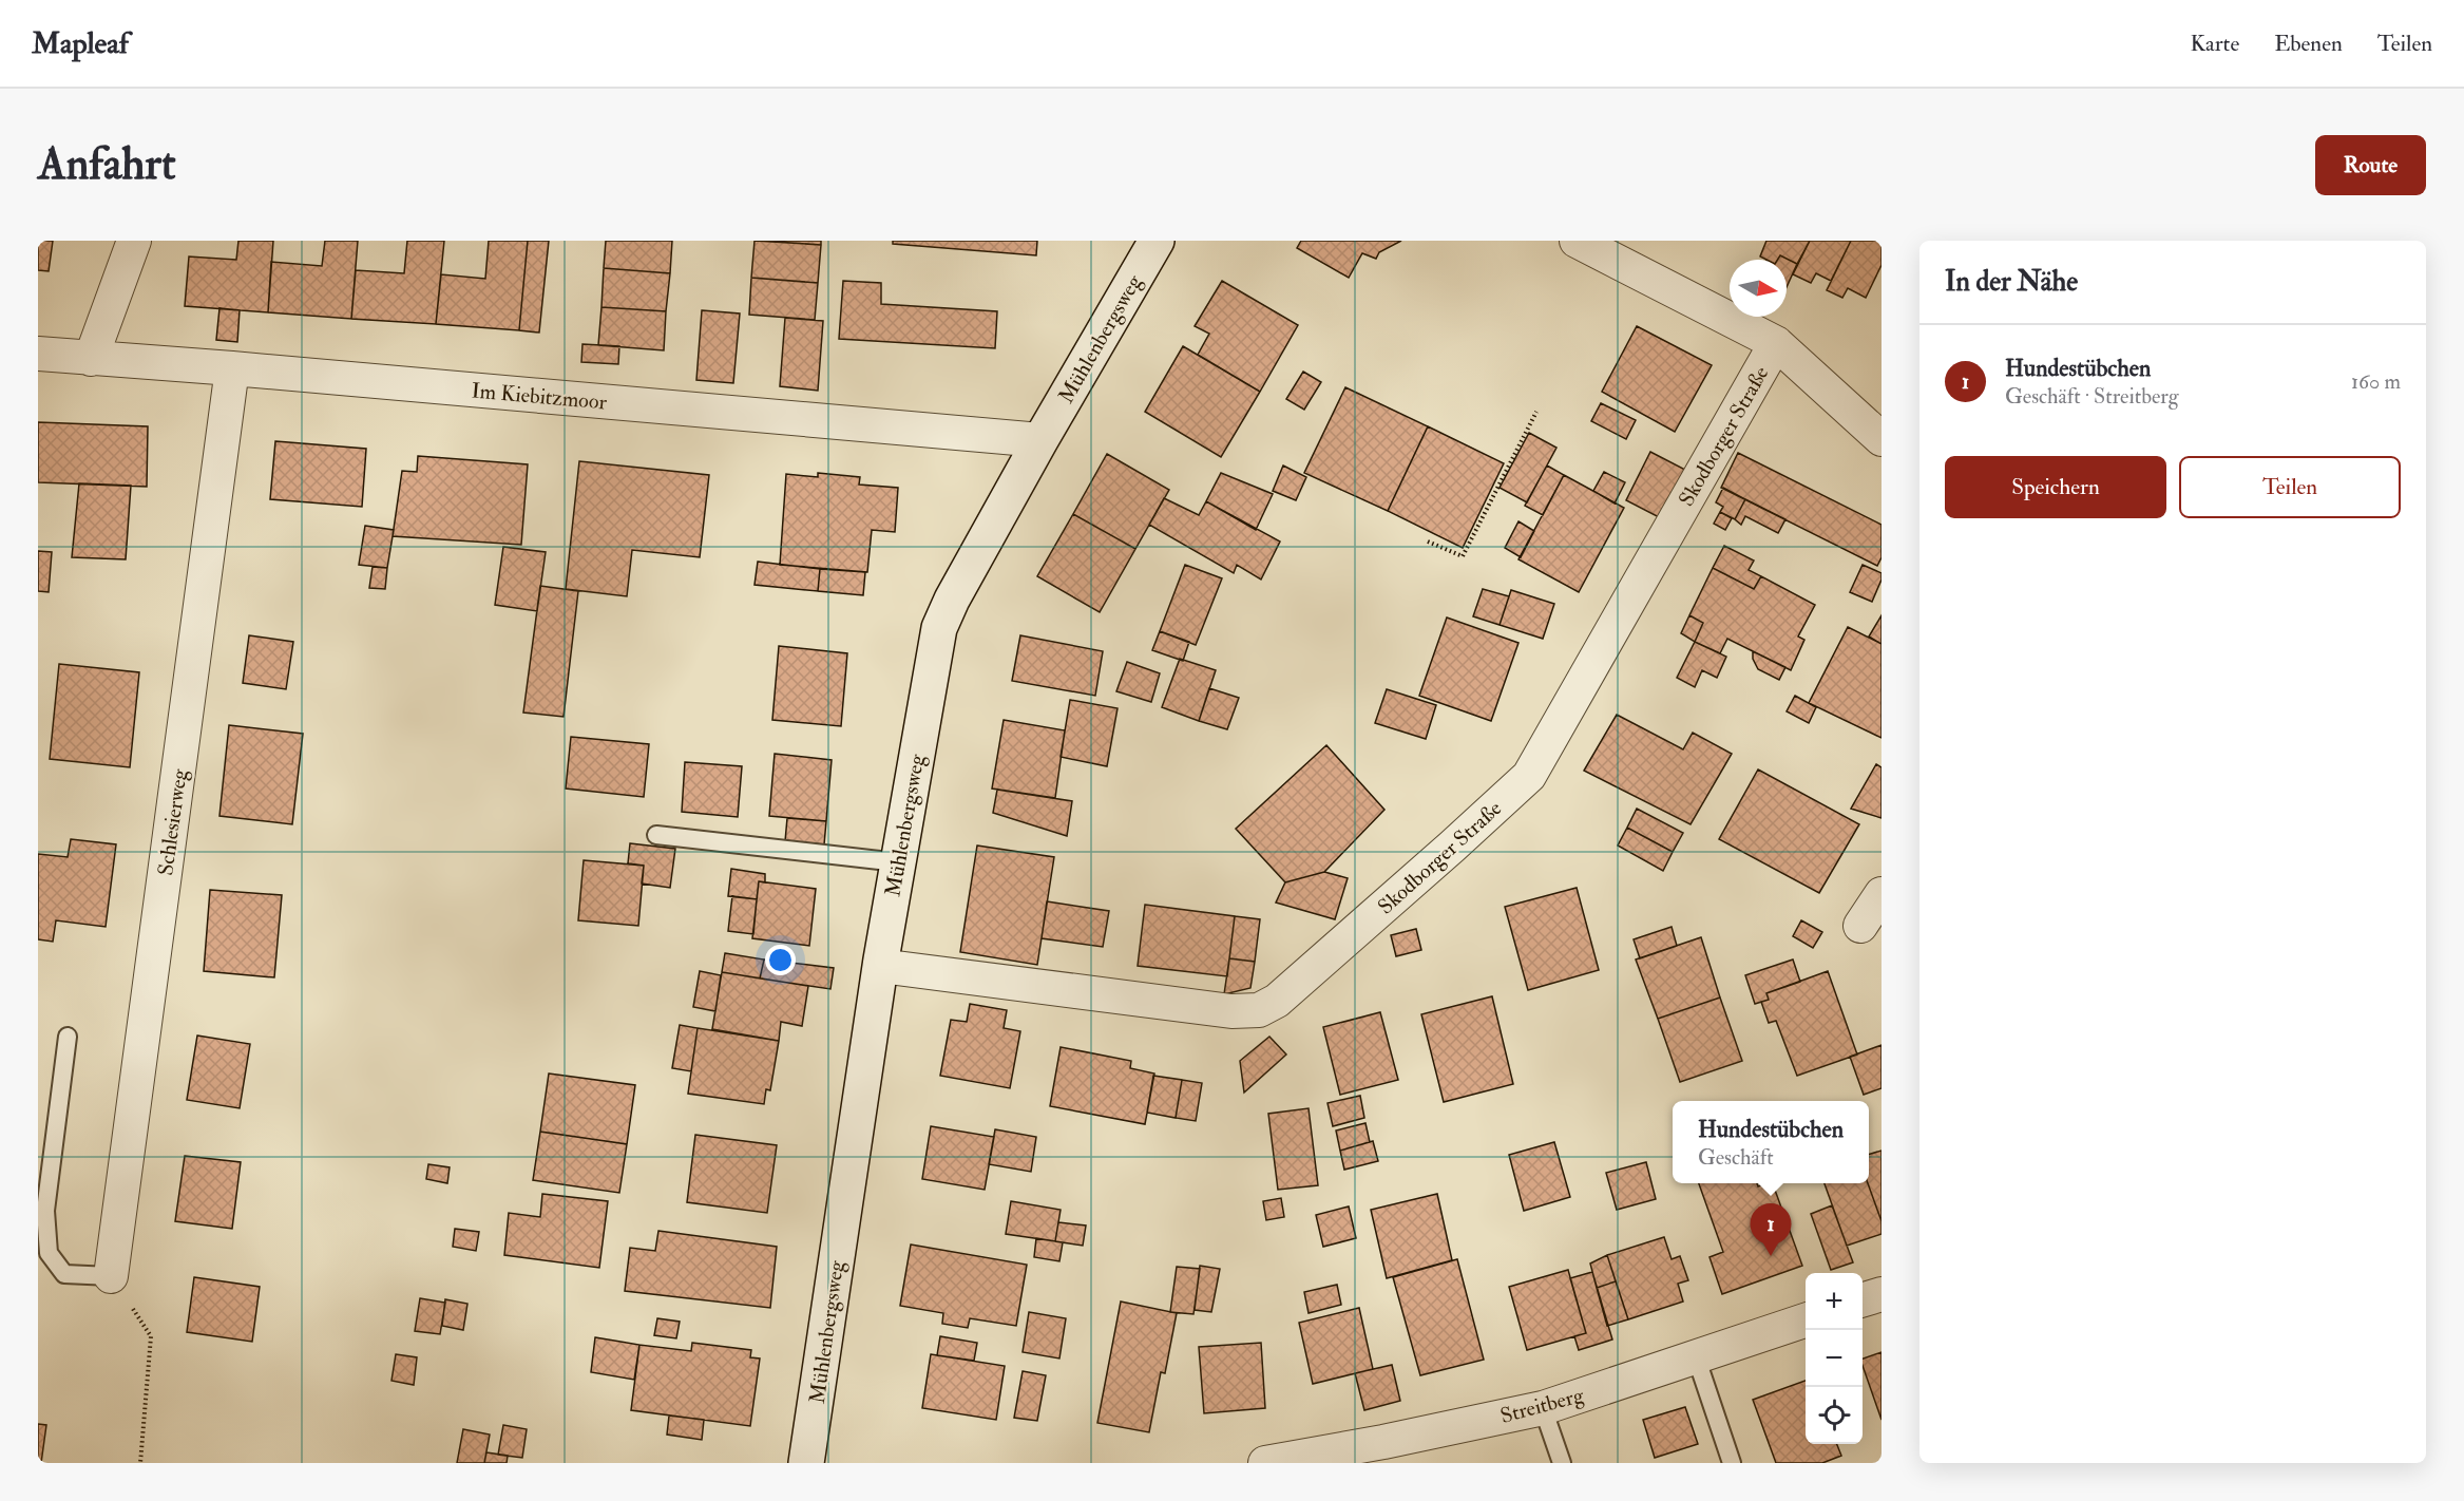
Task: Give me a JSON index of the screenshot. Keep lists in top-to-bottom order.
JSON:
{
  "streets": {
    "street": [
      "Mühlenbergsweg",
      "Im Kiebitzmoor",
      "Skodborger Straße",
      "Schlesierweg",
      "Streitberg"
    ]
  },
  "crossings": [
    ["Mühlenbergsweg", "Im Kiebitzmoor"],
    ["Mühlenbergsweg", "Skodborger Straße"],
    ["Im Kiebitzmoor", "Schlesierweg"]
  ],
  "north": "right",
  "page": {
    "header": "Mapleaf",
    "nav": ["Karte", "Ebenen", "Teilen"],
    "buttons": [
      "Route",
      ["Speichern", "Teilen"]
    ],
    "title": "Anfahrt",
    "heading": "In der Nähe",
    "list": [
      {
        "mark": "1",
        "name": "Hundestübchen",
        "note": "Geschäft · Streitberg",
        "value": "160 m"
      }
    ],
    "popup": ["Hundestübchen", "Geschäft"],
    "pins": "1",
    "map_buttons": ["+", "−"]
  }
}
